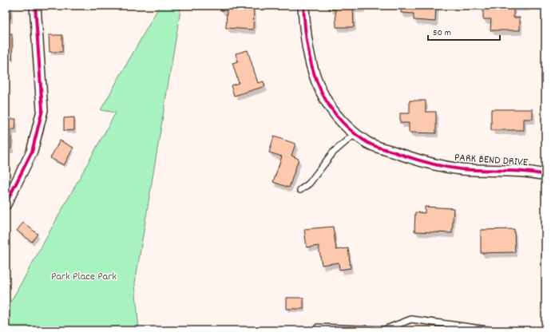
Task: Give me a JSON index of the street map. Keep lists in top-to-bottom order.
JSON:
{
  "streets": {
    "street": ["PARK BEND DRIVE"]
  },
  "parks": ["Park Place Park"],
  "scale_bar": "50 m"
}
